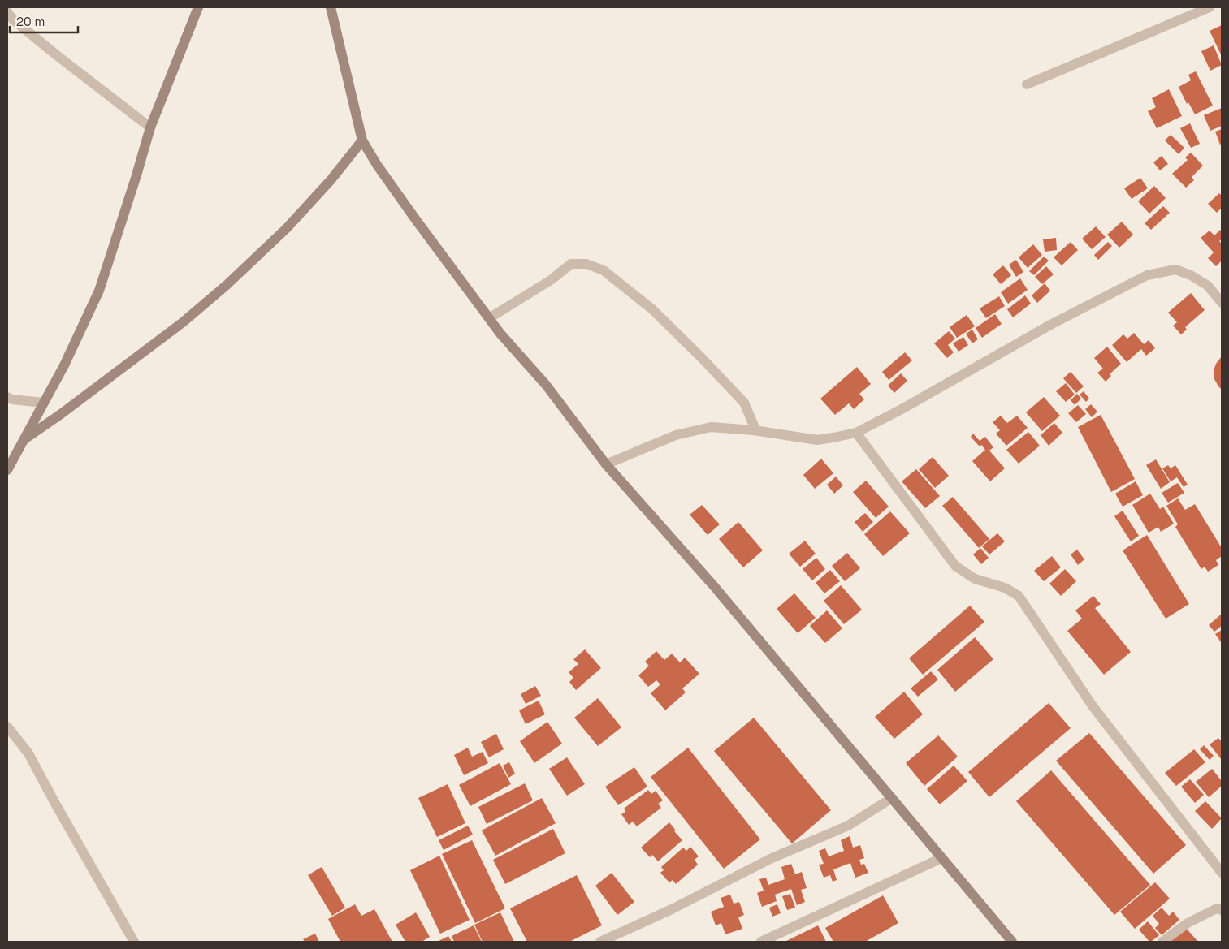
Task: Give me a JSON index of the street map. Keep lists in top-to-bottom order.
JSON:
{
  "scale_bar": "20 m"
}
